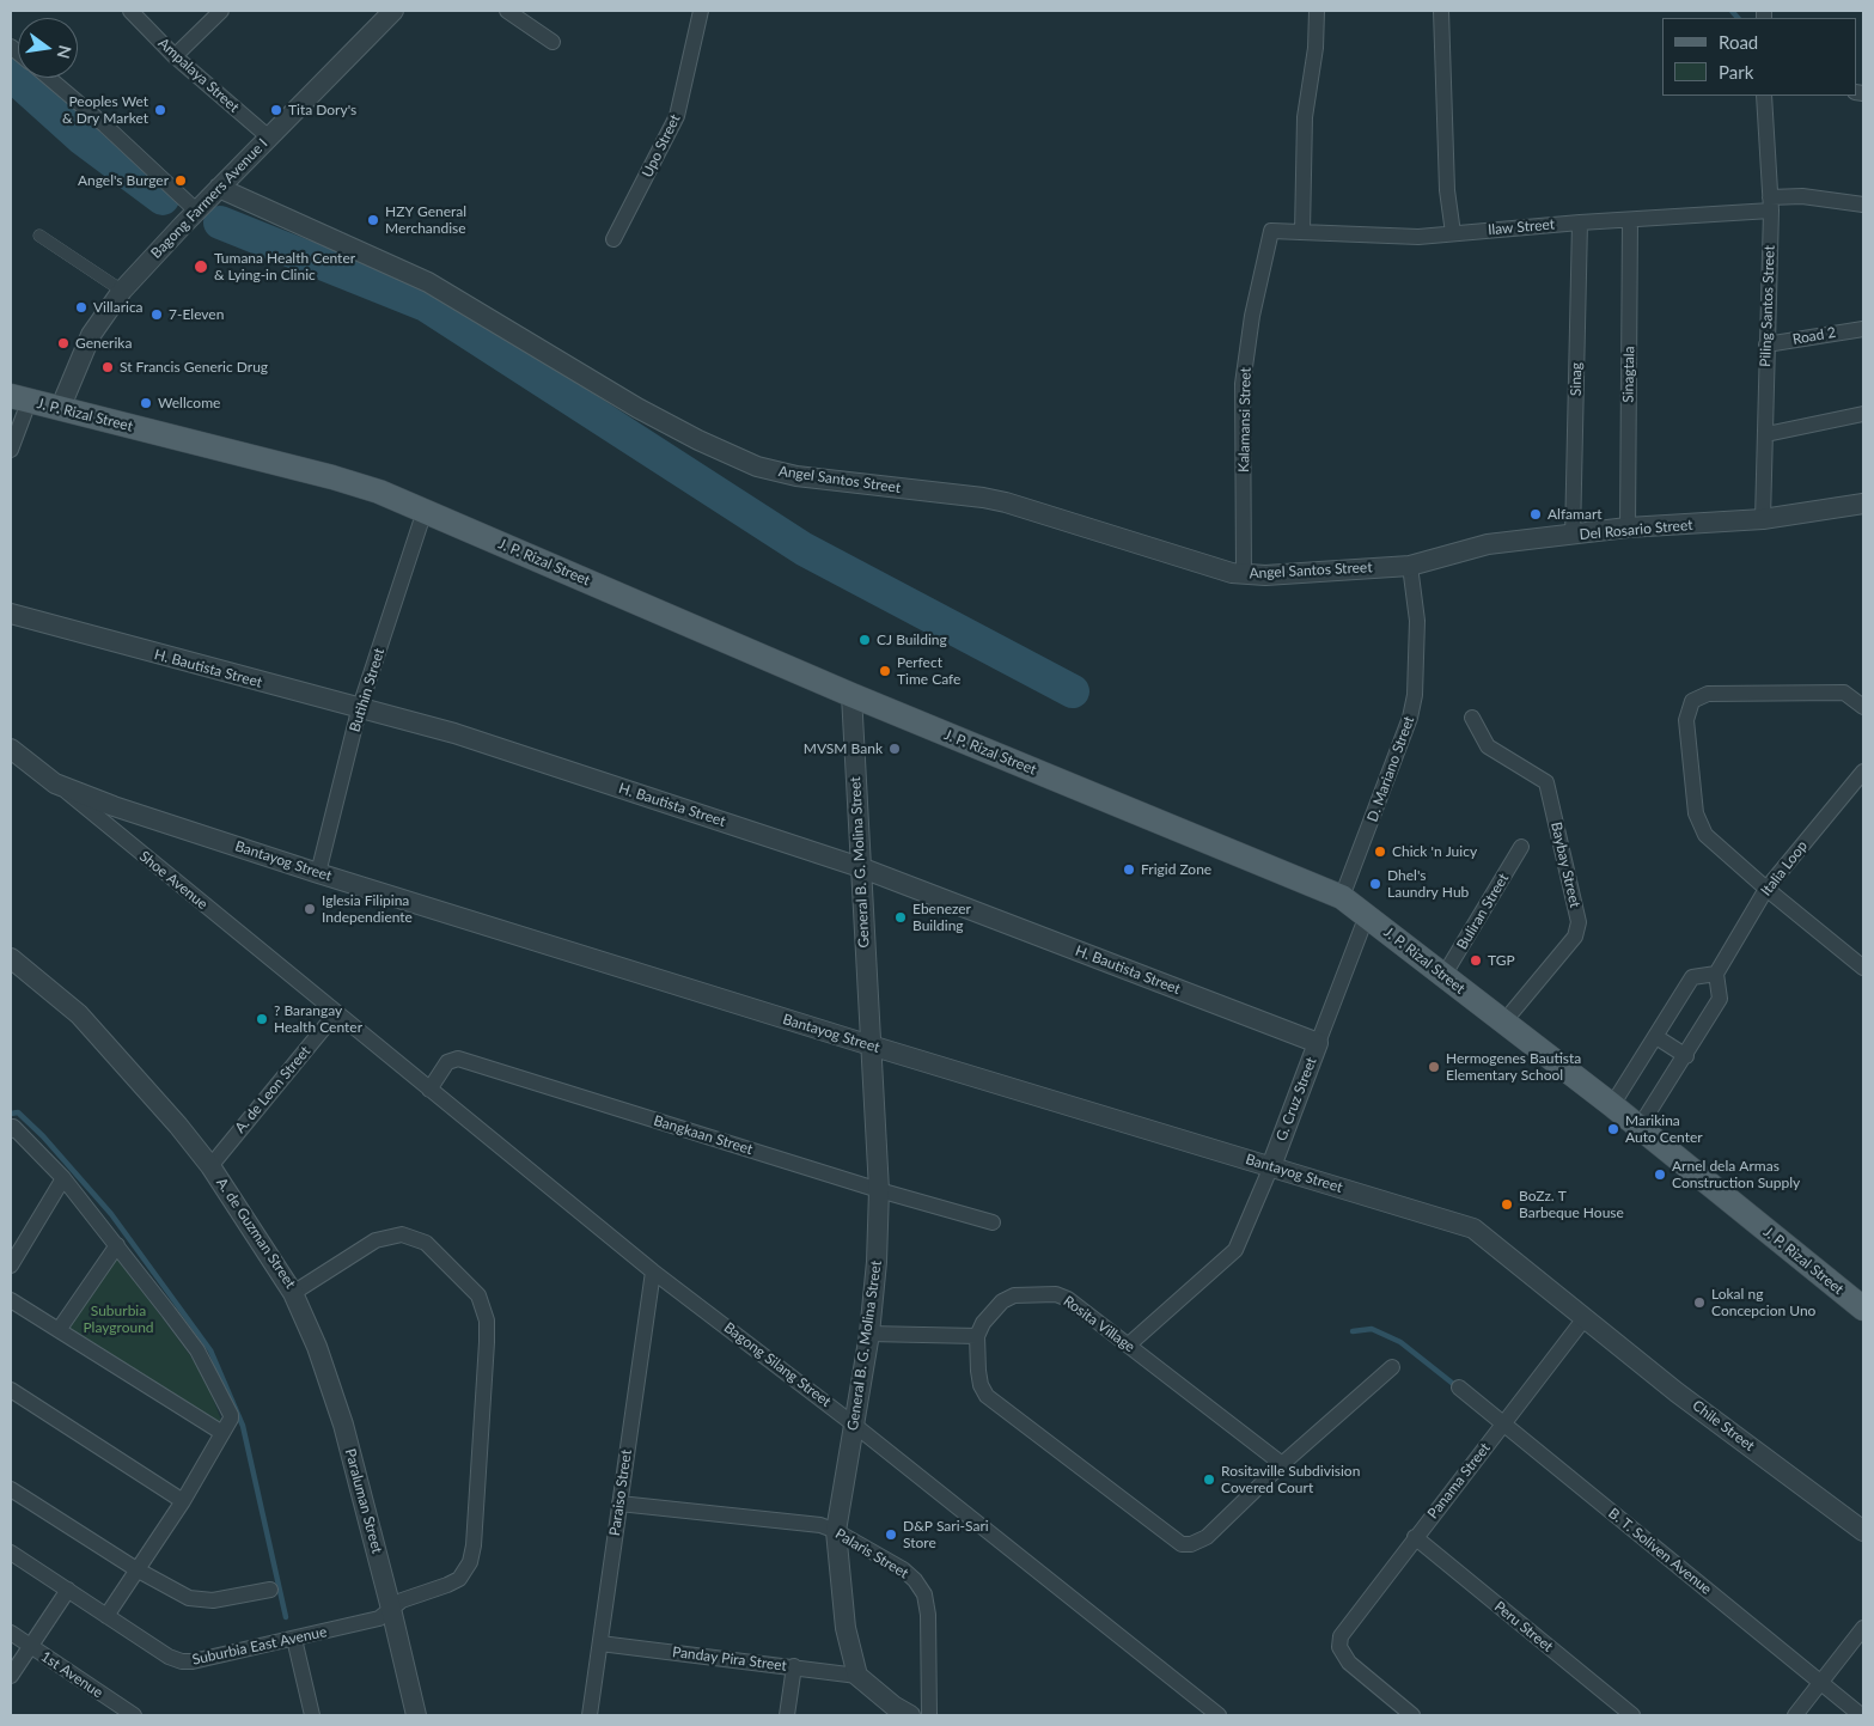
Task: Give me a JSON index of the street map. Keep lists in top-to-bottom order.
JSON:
{
  "streets": {
    "main road": ["J. P. Rizal Street"],
    "street": [
      "Ampalaya Street",
      "Upo Street",
      "Bagong Farmers Avenue I",
      "Ilaw Street",
      "Piling Santos Street",
      "Road 2",
      "Sinagtala",
      "Sinag",
      "Kalamansi Street",
      "Angel Santos Street",
      "Del Rosario Street",
      "H. Bautista Street",
      "Butihin Street",
      "D. Mariano Street",
      "Bantayog Street",
      "General B. G. Molina Street",
      "Baybay Street",
      "Italia Loop",
      "Shoe Avenue",
      "Buliran Street",
      "A. de Leon Street",
      "G. Cruz Street",
      "Bangkaan Street",
      "A. de Guzman Street",
      "Rosita Village",
      "Bagong Silang Street",
      "Chile Street",
      "Panama Street",
      "Paraiso Street",
      "Paraluman Street",
      "B. T. Soliven Avenue",
      "Palaris Street",
      "Peru Street",
      "Suburbia East Avenue",
      "Panday Pira Street",
      "1st Avenue"
    ]
  },
  "crossings": [
    ["Ampalaya Street", "Bagong Farmers Avenue I"],
    ["Bagong Farmers Avenue I", "J. P. Rizal Street"],
    ["Bagong Farmers Avenue I", "Angel Santos Street"],
    ["Ilaw Street", "Piling Santos Street"],
    ["Ilaw Street", "Sinagtala"],
    ["Ilaw Street", "Sinag"],
    ["Ilaw Street", "Kalamansi Street"],
    ["Piling Santos Street", "Road 2"],
    ["Piling Santos Street", "Del Rosario Street"],
    ["Sinagtala", "Del Rosario Street"],
    ["Sinag", "Del Rosario Street"],
    ["J. P. Rizal Street", "Butihin Street"],
    ["J. P. Rizal Street", "D. Mariano Street"],
    ["J. P. Rizal Street", "General B. G. Molina Street"],
    ["J. P. Rizal Street", "Baybay Street"],
    ["J. P. Rizal Street", "Buliran Street"],
    ["J. P. Rizal Street", "G. Cruz Street"],
    ["Kalamansi Street", "Angel Santos Street"],
    ["Angel Santos Street", "Del Rosario Street"],
    ["Angel Santos Street", "D. Mariano Street"],
    ["Del Rosario Street", "D. Mariano Street"],
    ["H. Bautista Street", "Butihin Street"],
    ["H. Bautista Street", "General B. G. Molina Street"],
    ["H. Bautista Street", "G. Cruz Street"],
    ["Butihin Street", "Bantayog Street"],
    ["Bantayog Street", "General B. G. Molina Street"],
    ["Bantayog Street", "Shoe Avenue"],
    ["Bantayog Street", "G. Cruz Street"],
    ["Bantayog Street", "Chile Street"],
    ["Bantayog Street", "Panama Street"],
    ["General B. G. Molina Street", "Bangkaan Street"],
    ["General B. G. Molina Street", "Bagong Silang Street"],
    ["General B. G. Molina Street", "Palaris Street"],
    ["General B. G. Molina Street", "Panday Pira Street"],
    ["Shoe Avenue", "A. de Leon Street"],
    ["Shoe Avenue", "Bagong Silang Street"],
    ["A. de Leon Street", "A. de Guzman Street"],
    ["A. de Leon Street", "Bagong Silang Street"],
    ["G. Cruz Street", "Rosita Village"],
    ["Bangkaan Street", "Bagong Silang Street"],
    ["A. de Guzman Street", "Paraluman Street"],
    ["A. de Guzman Street", "Suburbia East Avenue"],
    ["Bagong Silang Street", "Paraiso Street"],
    ["Chile Street", "Panama Street"],
    ["Panama Street", "B. T. Soliven Avenue"],
    ["Panama Street", "Peru Street"],
    ["Paraiso Street", "Palaris Street"],
    ["Paraiso Street", "Panday Pira Street"],
    ["Paraluman Street", "Suburbia East Avenue"]
  ],
  "parks": ["Suburbia Playground"],
  "places": [
    "Peoples Wet & Dry Market",
    "Tita Dory's",
    "Angel's Burger",
    "HZY General Merchandise",
    "Tumana Health Center & Lying-in Clinic",
    "Villarica",
    "7-Eleven",
    "Generika",
    "St Francis Generic Drug",
    "Wellcome",
    "Alfamart",
    "CJ Building",
    "Perfect Time Cafe",
    "MVSM Bank",
    "Chick 'n Juicy",
    "Frigid Zone",
    "Dhel's Laundry Hub",
    "Iglesia Filipina Independiente",
    "Ebenezer Building",
    "TGP",
    "? Barangay Health Center",
    "Hermogenes Bautista Elementary School",
    "Marikina Auto Center",
    "Arnel dela Armas Construction Supply",
    "BoZz. T Barbeque House",
    "Lokal ng Concepcion Uno",
    "Rositaville Subdivision Covered Court",
    "D&P Sari-Sari Store"
  ],
  "legend": ["Road", "Park"],
  "north": "right"
}
